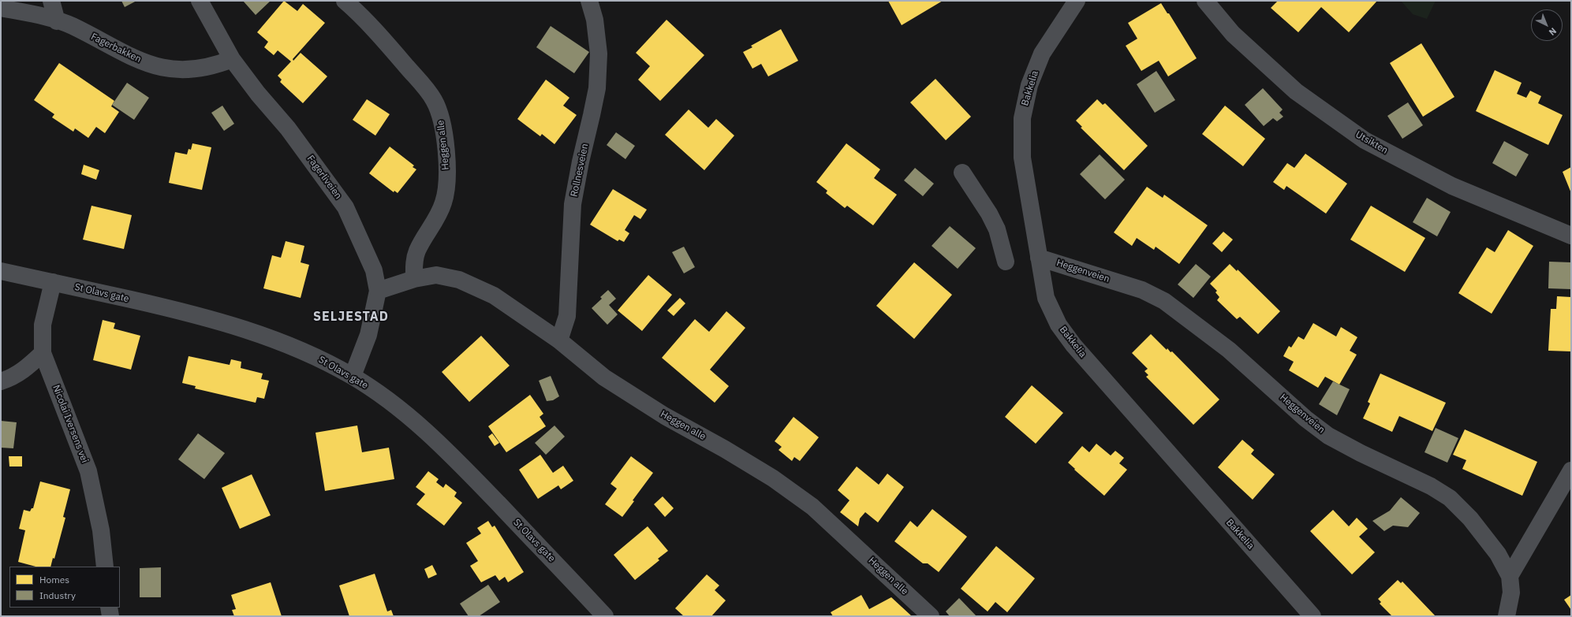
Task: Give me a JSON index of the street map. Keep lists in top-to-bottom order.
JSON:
{
  "streets": {
    "street": [
      "Fagerbakken",
      "Bakkelia",
      "Utsikten",
      "Heggen alle",
      "Rollnesveien",
      "Fagerliveien",
      "Heggenveien",
      "St Olavs gate",
      "Nicolai Iversens vei"
    ]
  },
  "crossings": [
    ["Fagerbakken", "Fagerliveien"],
    ["Bakkelia", "Heggenveien"],
    ["Heggen alle", "Rollnesveien"],
    ["Heggen alle", "Fagerliveien"],
    ["Fagerliveien", "St Olavs gate"],
    ["St Olavs gate", "Nicolai Iversens vei"]
  ],
  "districts": ["SELJESTAD"],
  "legend": ["Homes", "Industry"],
  "north": "bottom right"
}
